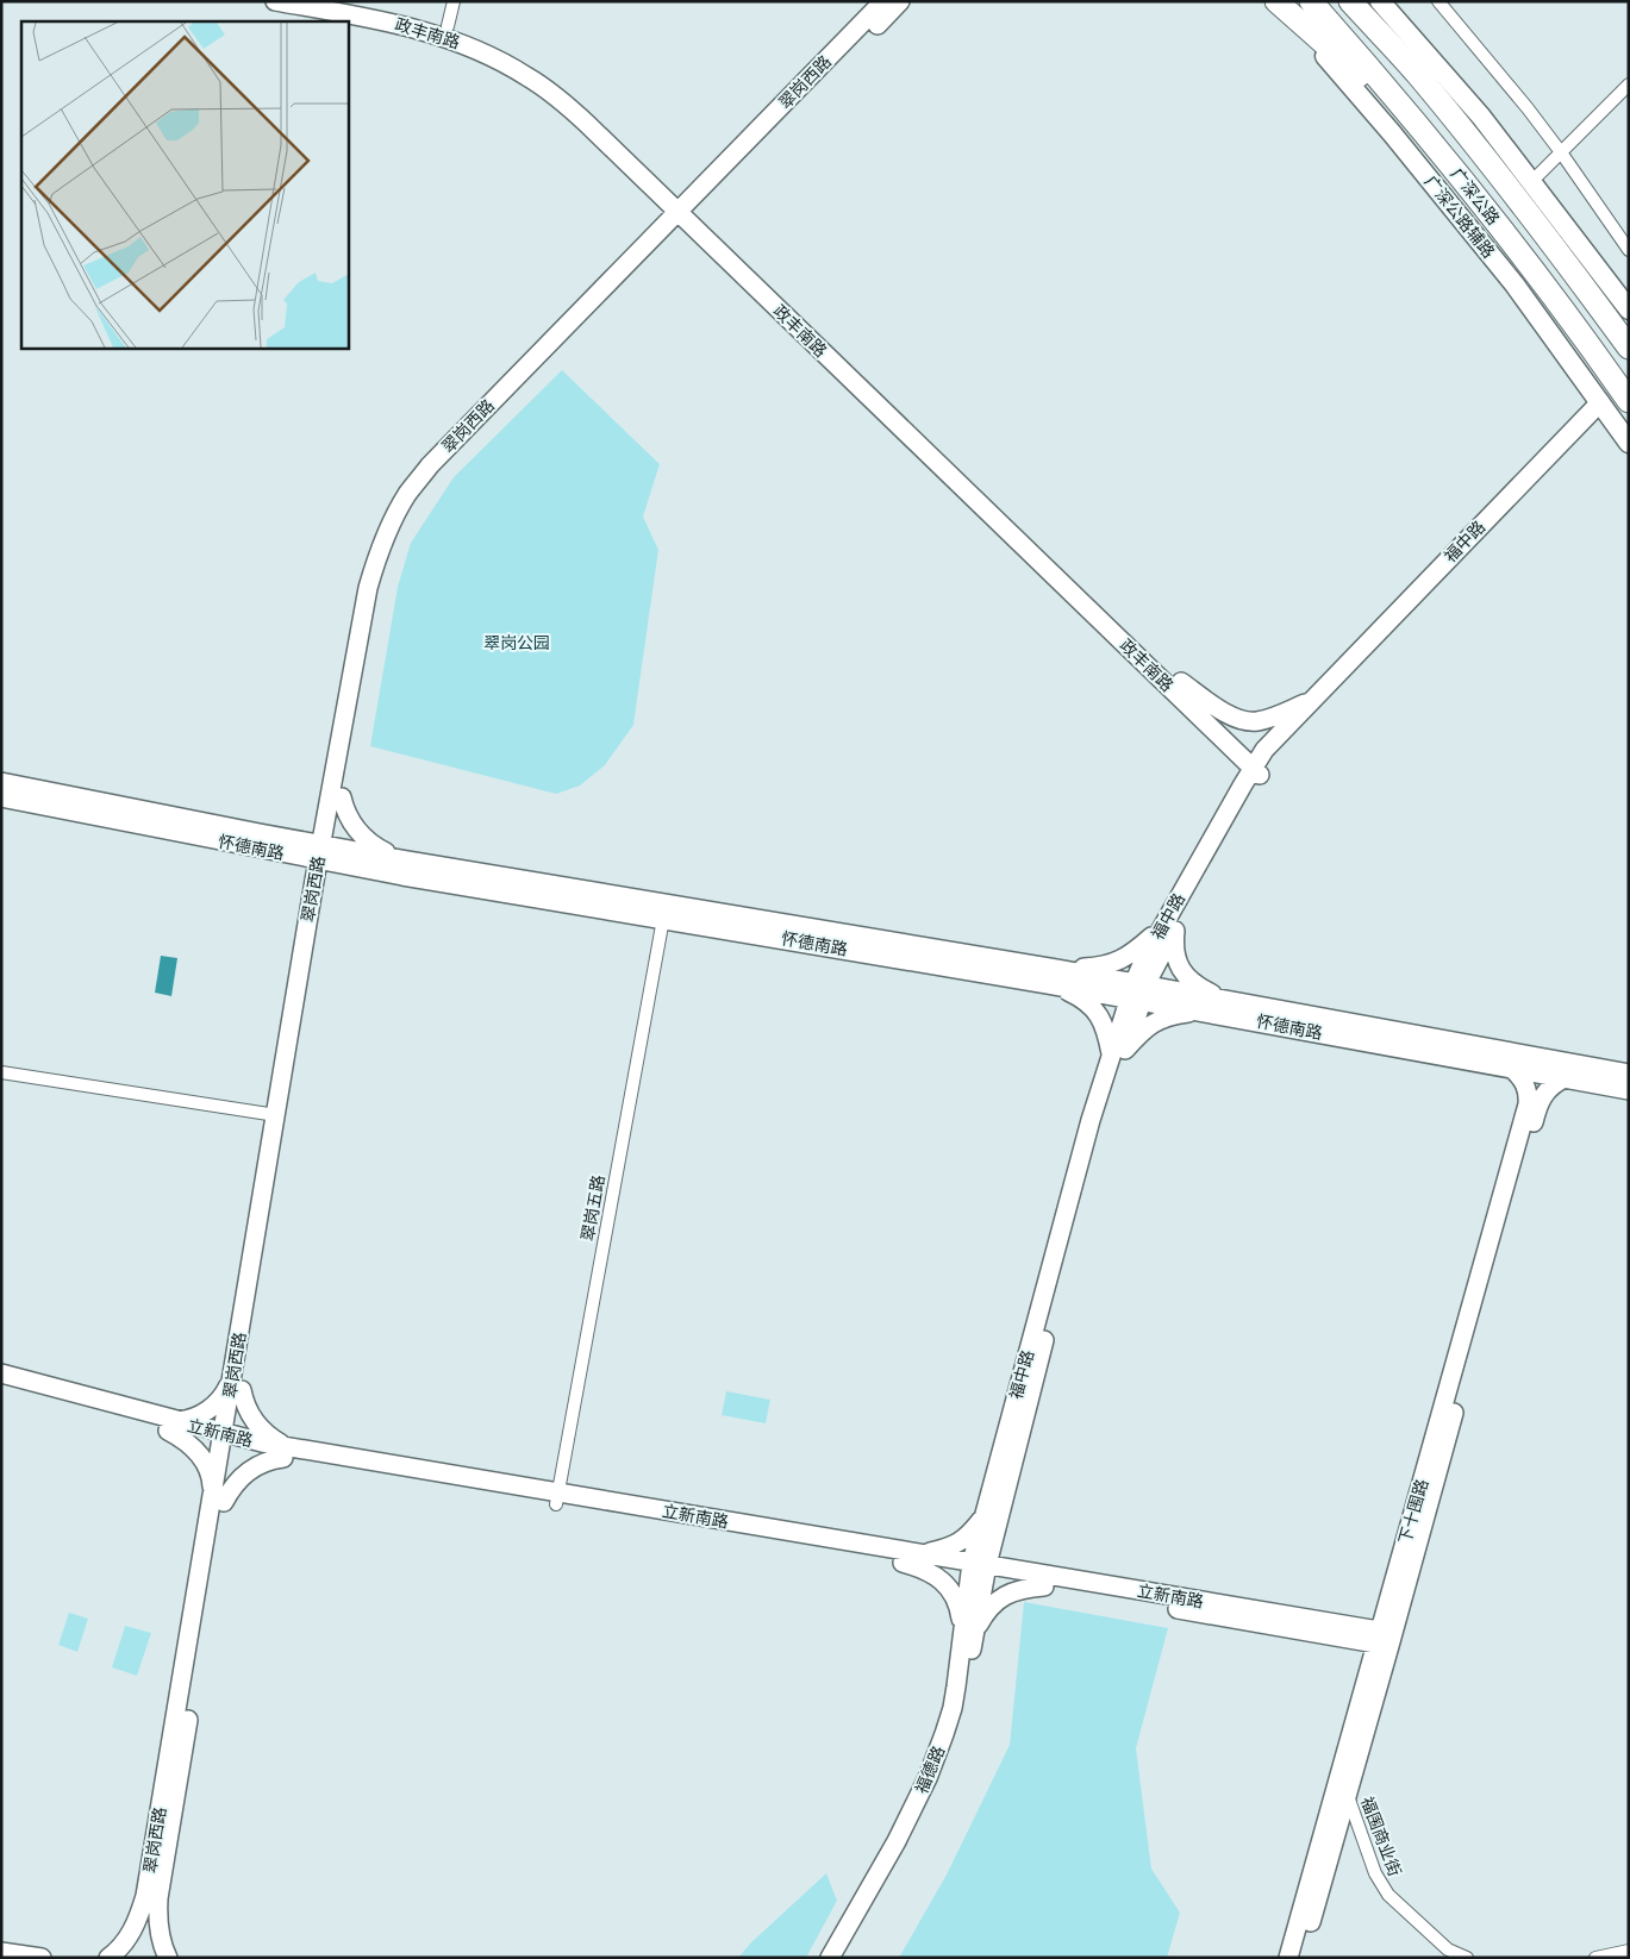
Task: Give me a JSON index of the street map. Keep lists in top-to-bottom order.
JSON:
{
  "streets": {
    "highway": ["广深公路"],
    "main road": [
      "政丰南路",
      "翠岗西路",
      "广深公路辅路",
      "福中路",
      "怀德南路",
      "立新南路",
      "下十围路",
      "福德路"
    ],
    "street": ["翠岗五路", "福围商业街"]
  },
  "crossings": [
    ["政丰南路", "翠岗西路"],
    ["政丰南路", "福中路"],
    ["翠岗西路", "怀德南路"],
    ["翠岗西路", "立新南路"],
    ["广深公路辅路", "福中路"],
    ["福中路", "怀德南路"],
    ["福中路", "立新南路"],
    ["福中路", "福德路"],
    ["怀德南路", "翠岗五路"],
    ["怀德南路", "下十围路"],
    ["翠岗五路", "立新南路"],
    ["立新南路", "下十围路"],
    ["立新南路", "福德路"],
    ["下十围路", "福围商业街"]
  ],
  "parks": ["翠岗公园"]
}
